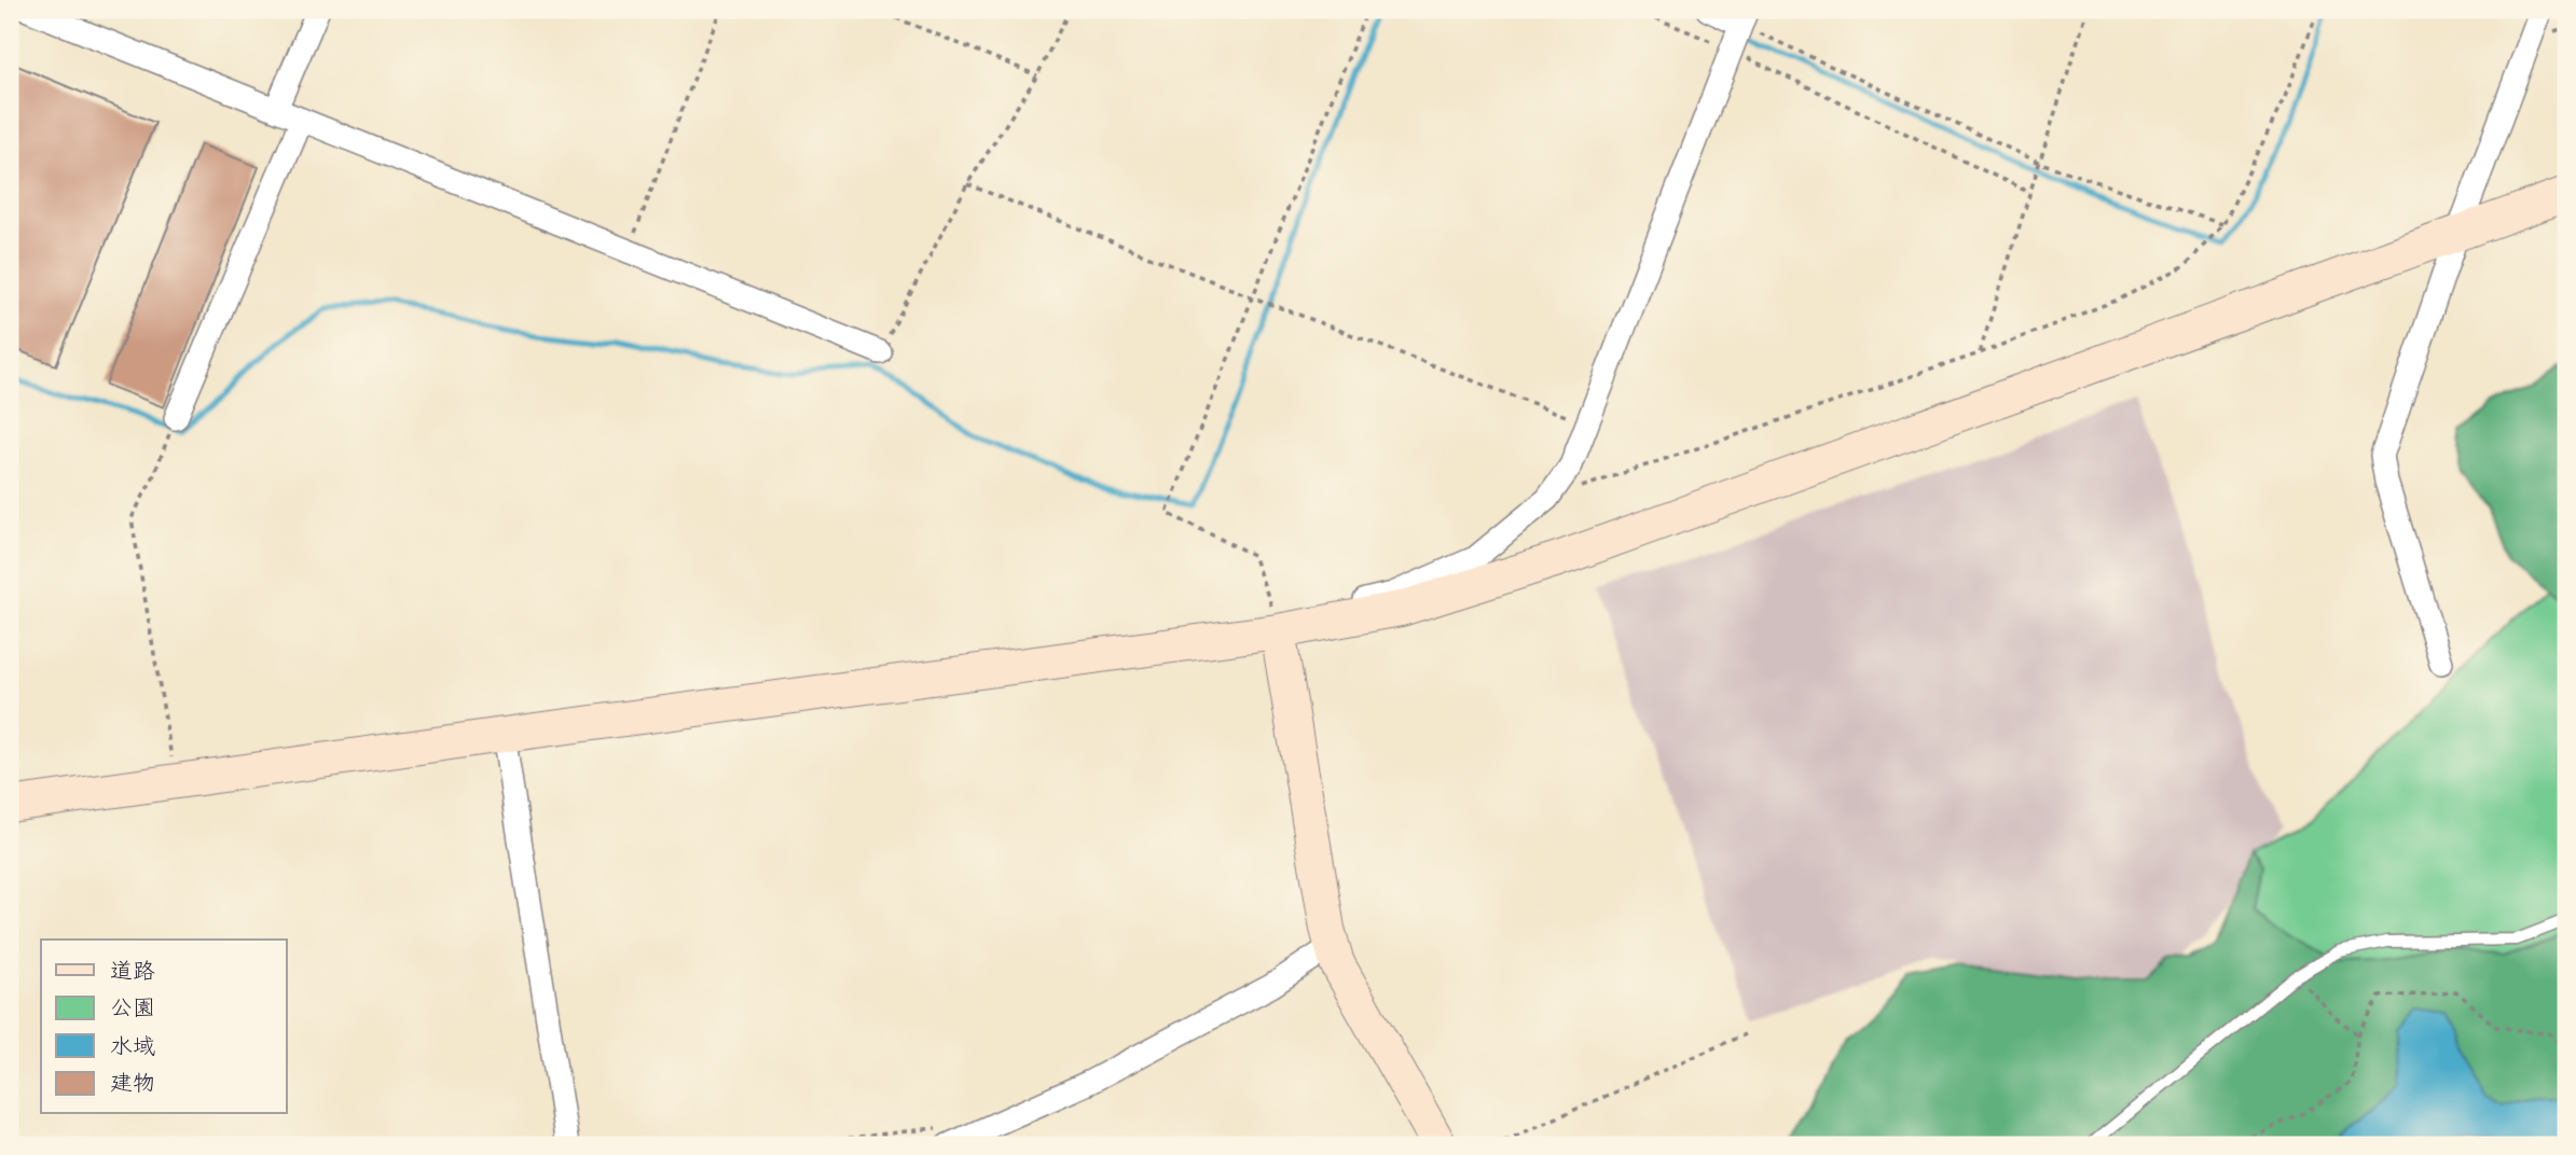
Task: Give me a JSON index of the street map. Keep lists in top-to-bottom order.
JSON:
{
  "legend": [
    "道路",
    "公園",
    "水域",
    "建物"
  ]
}
